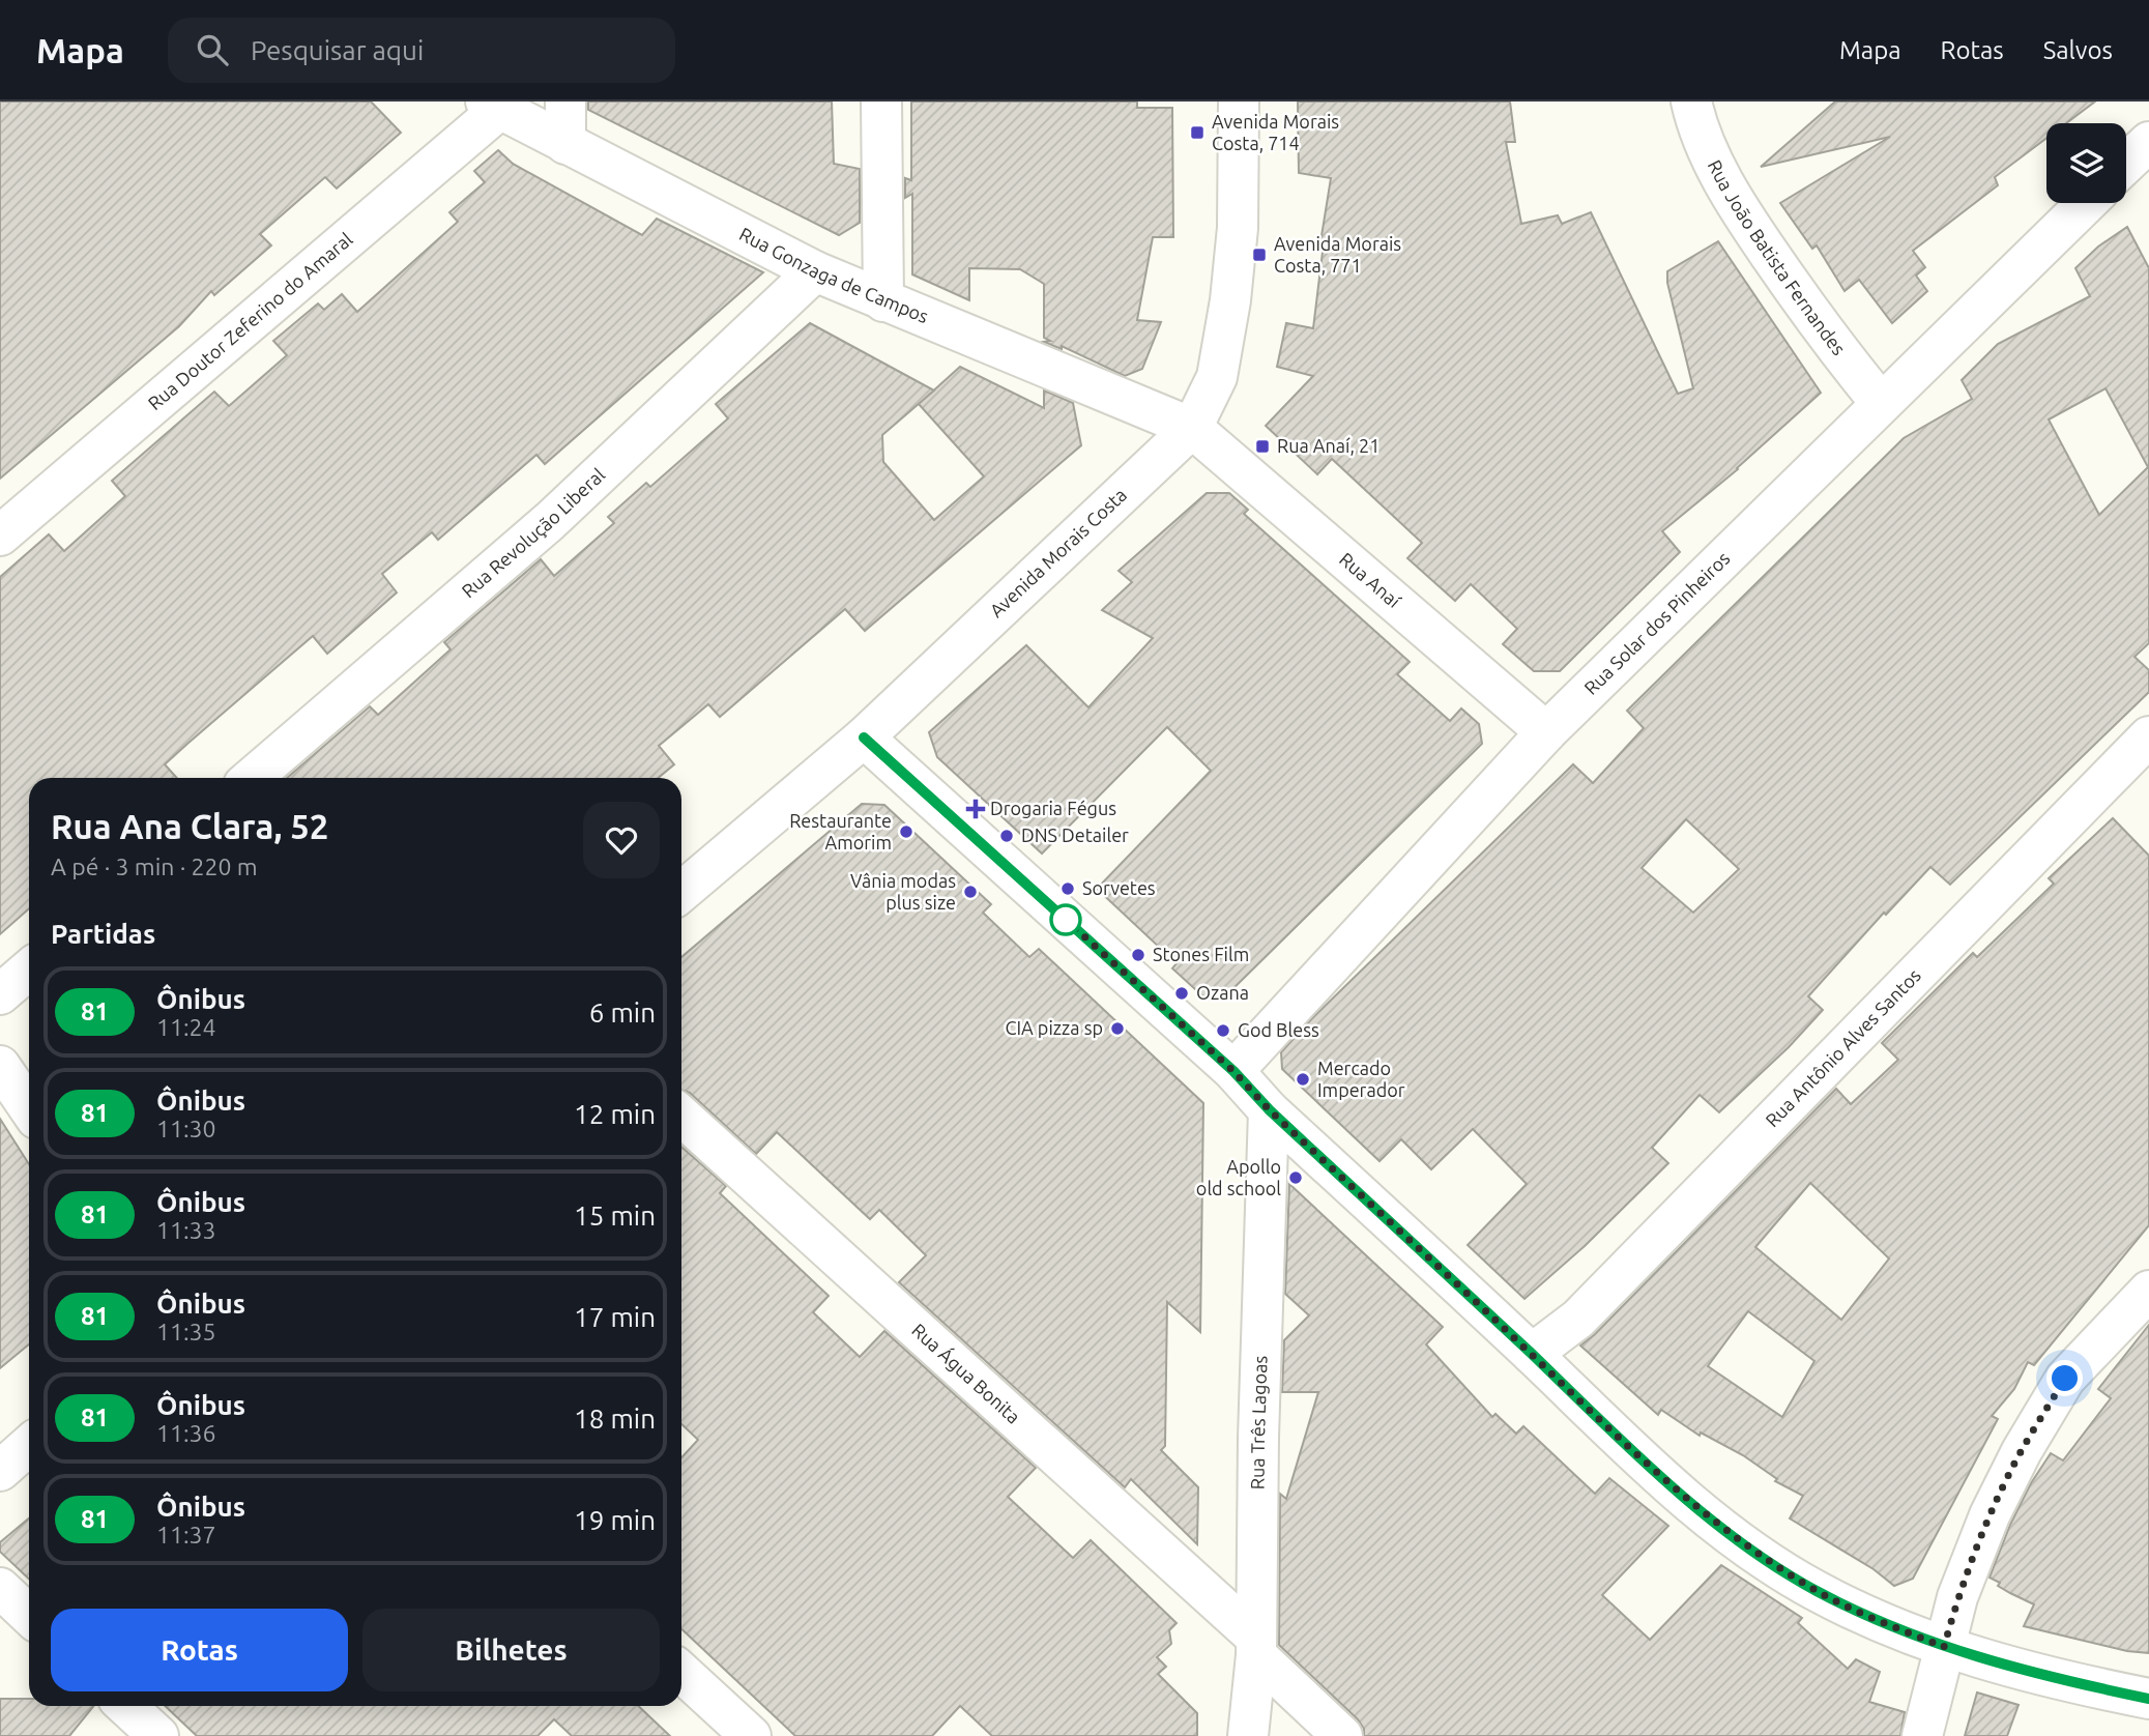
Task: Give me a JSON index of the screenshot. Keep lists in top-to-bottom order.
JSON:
{
  "streets": {
    "street": [
      "Rua João Batista Fernandes",
      "Rua Gonzaga de Campos",
      "Rua Doutor Zeferino do Amaral",
      "Rua Revolução Liberal",
      "Avenida Morais Costa",
      "Rua Anaí",
      "Rua Solar dos Pinheiros",
      "Rua Antônio Alves Santos",
      "Rua Água Bonita",
      "Rua Três Lagoas"
    ]
  },
  "crossings": [
    ["Rua João Batista Fernandes", "Rua Solar dos Pinheiros"],
    ["Rua Gonzaga de Campos", "Rua Doutor Zeferino do Amaral"],
    ["Rua Gonzaga de Campos", "Rua Revolução Liberal"],
    ["Rua Gonzaga de Campos", "Avenida Morais Costa"],
    ["Rua Gonzaga de Campos", "Rua Anaí"],
    ["Avenida Morais Costa", "Rua Anaí"],
    ["Rua Anaí", "Rua Solar dos Pinheiros"],
    ["Rua Água Bonita", "Rua Três Lagoas"]
  ],
  "places": {
    "transit": ["Avenida Morais Costa, 714", "Avenida Morais Costa, 771", "Rua Anaí, 21"],
    "health": ["Drogaria Fégus"],
    "other": [
      "Restaurante Amorim",
      "DNS Detailer",
      "Sorvetes",
      "Vânia modas plus size",
      "Stones Film",
      "Ozana",
      "CIA pizza sp",
      "God Bless",
      "Mercado Imperador",
      "Apollo old school"
    ]
  },
  "lines": ["bus line 81"],
  "page": {
    "header": "Mapa",
    "search": "Pesquisar aqui",
    "nav": ["Mapa", "Rotas", "Salvos"],
    "heading": [
      ["Rua Ana Clara, 52", "A pé · 3 min · 220 m"],
      "Partidas"
    ],
    "list": [
      {
        "mark": "81",
        "name": "Ônibus",
        "note": "11:24",
        "value": "6 min"
      },
      {
        "mark": "81",
        "name": "Ônibus",
        "note": "11:30",
        "value": "12 min"
      },
      {
        "mark": "81",
        "name": "Ônibus",
        "note": "11:33",
        "value": "15 min"
      },
      {
        "mark": "81",
        "name": "Ônibus",
        "note": "11:35",
        "value": "17 min"
      },
      {
        "mark": "81",
        "name": "Ônibus",
        "note": "11:36",
        "value": "18 min"
      },
      {
        "mark": "81",
        "name": "Ônibus",
        "note": "11:37",
        "value": "19 min"
      }
    ],
    "buttons": ["Rotas", "Bilhetes"]
  }
}
